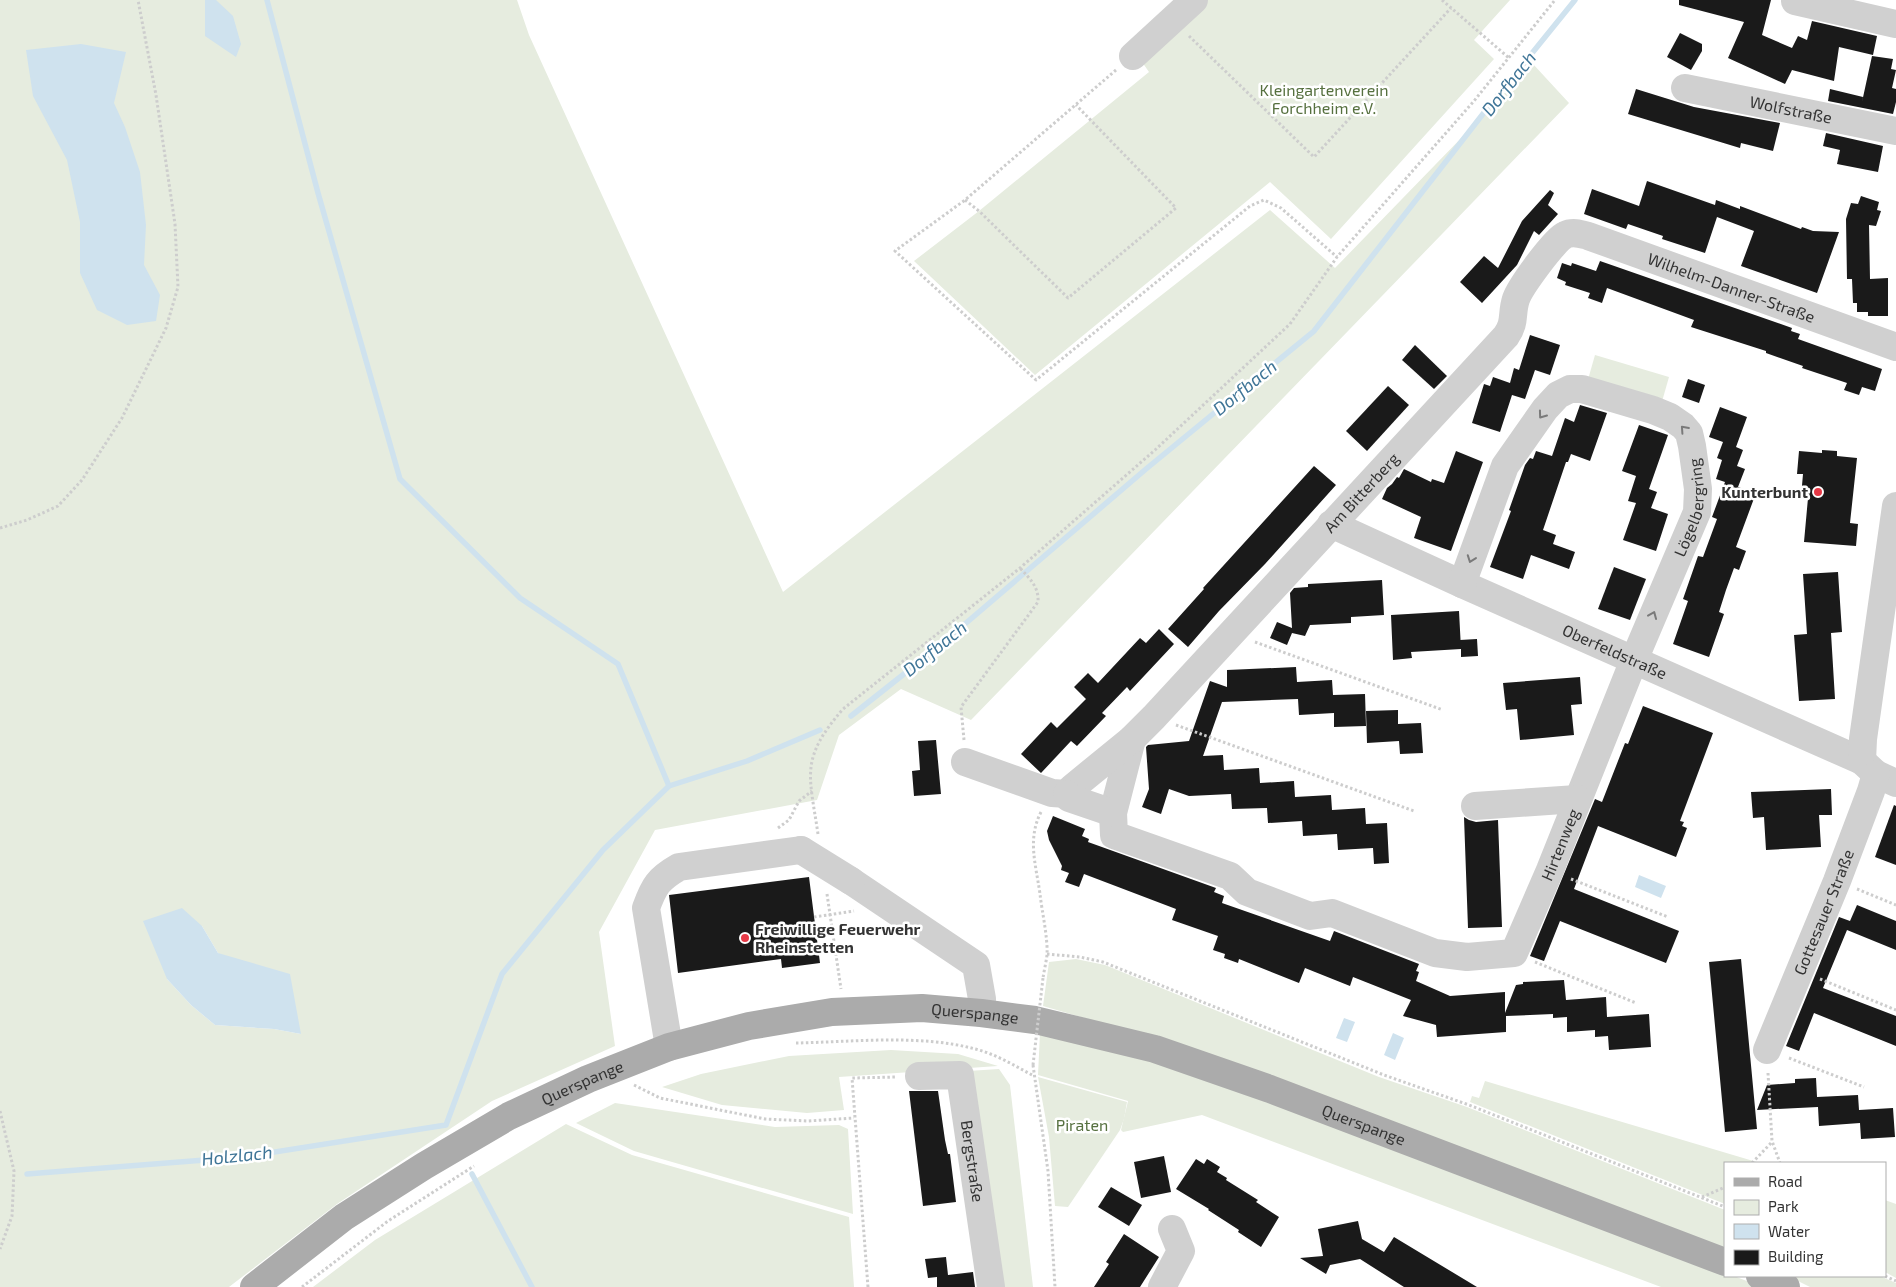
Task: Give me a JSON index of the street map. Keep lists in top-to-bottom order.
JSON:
{
  "streets": {
    "main road": ["Querspange"],
    "street": [
      "Wolfstraße",
      "Wilhelm-Danner-Straße",
      "Am Bitterberg",
      "Lögelbergring",
      "Oberfeldstraße",
      "Hirtenweg",
      "Gottesauer Straße",
      "Bergstraße"
    ]
  },
  "crossings": [
    ["Wilhelm-Danner-Straße", "Am Bitterberg"],
    ["Am Bitterberg", "Oberfeldstraße"],
    ["Lögelbergring", "Oberfeldstraße"],
    ["Lögelbergring", "Hirtenweg"],
    ["Oberfeldstraße", "Hirtenweg"],
    ["Oberfeldstraße", "Gottesauer Straße"]
  ],
  "water": ["Dorfbach", "Holzlach"],
  "parks": ["Kleingartenverein Forchheim e.V.", "Piraten"],
  "places": ["Kunterbunt", "Freiwillige Feuerwehr Rheinstetten"],
  "legend": [
    "Road",
    "Park",
    "Water",
    "Building"
  ]
}
